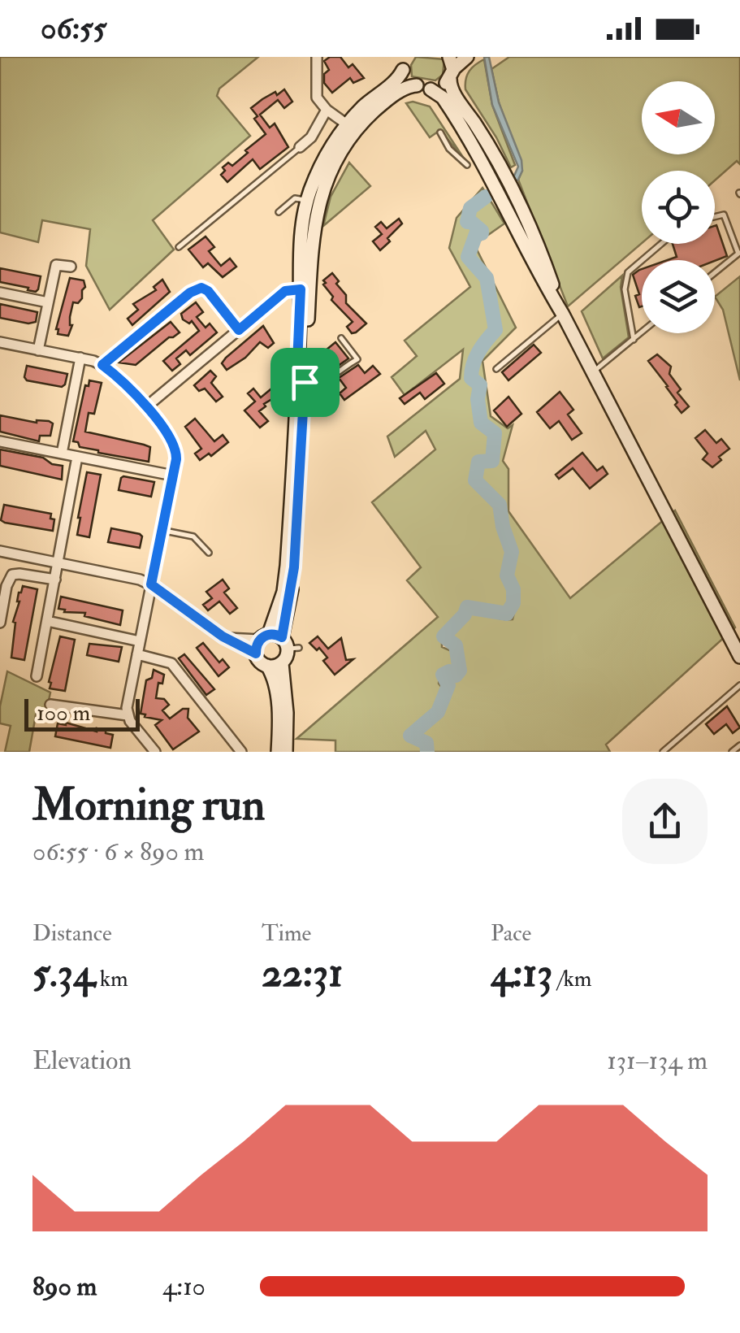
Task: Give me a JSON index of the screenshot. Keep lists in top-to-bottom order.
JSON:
{
  "scale_bar": "100 m",
  "north": "left",
  "page": {
    "status": "06:55",
    "scale": "100 m",
    "heading": ["Morning run", "06:55 · 6 × 890 m"],
    "stats": [
      ["Distance", "5.34 km"],
      ["Time", "22:31"],
      ["Pace", "4:13 /km"]
    ],
    "chart": ["Elevation", "131–134 m"],
    "list": [
      {
        "name": "890 m",
        "note": "4:10"
      }
    ]
  }
}
